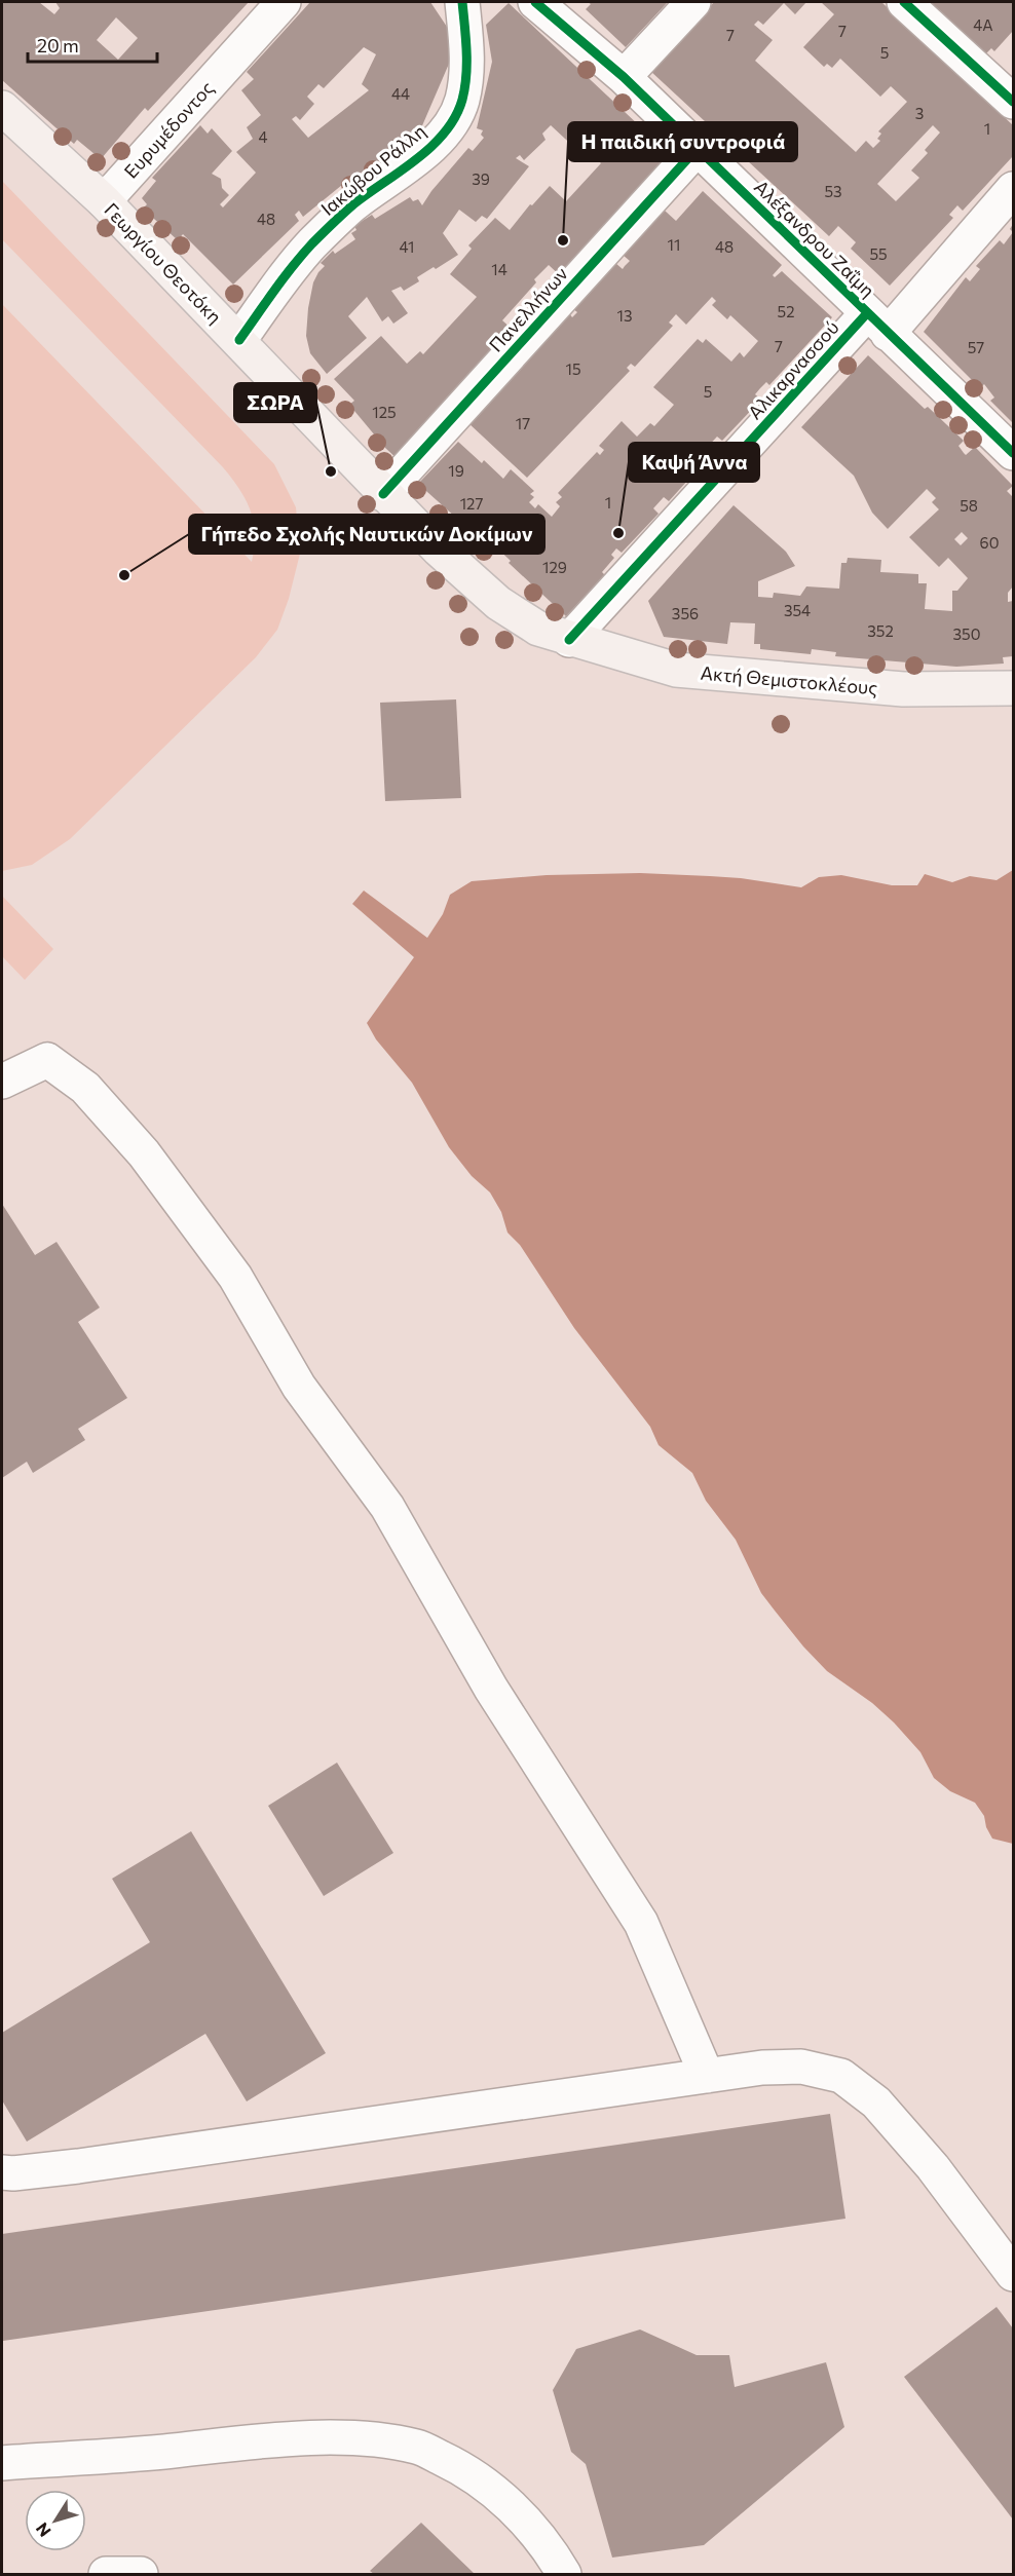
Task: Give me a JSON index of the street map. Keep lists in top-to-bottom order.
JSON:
{
  "streets": {
    "main road": ["Γεωργίου Θεοτόκη", "Ακτή Θεμιστοκλέους"],
    "street": [
      "Ευρυμέδοντος",
      "Ιακώβου Ράλλη",
      "Αλέξανδρου Ζαΐμη",
      "Πανελλήνων",
      "Αλικαρνασσού"
    ]
  },
  "crossings": [
    ["Ευρυμέδοντος", "Γεωργίου Θεοτόκη"],
    ["Ιακώβου Ράλλη", "Γεωργίου Θεοτόκη"],
    ["Αλέξανδρου Ζαΐμη", "Πανελλήνων"],
    ["Αλέξανδρου Ζαΐμη", "Αλικαρνασσού"],
    ["Γεωργίου Θεοτόκη", "Πανελλήνων"],
    ["Γεωργίου Θεοτόκη", "Αλικαρνασσού"],
    ["Γεωργίου Θεοτόκη", "Ακτή Θεμιστοκλέους"],
    ["Αλικαρνασσού", "Ακτή Θεμιστοκλέους"]
  ],
  "places": [
    "Η παιδική συντροφιά",
    "ΣΩΡΑ",
    "Καψή Άννα",
    "Γήπεδο Σχολής Ναυτικών Δοκίμων"
  ],
  "house_numbers": [
    "4A",
    "7",
    "7",
    "5",
    "44",
    "3",
    "1",
    "4",
    "39",
    "53",
    "48",
    "11",
    "41",
    "48",
    "55",
    "14",
    "52",
    "13",
    "7",
    "57",
    "15",
    "5",
    "125",
    "17",
    "19",
    "1",
    "127",
    "58",
    "60",
    "129",
    "354",
    "356",
    "352",
    "350"
  ],
  "scale_bar": "20 m",
  "north": "bottom left"
}
